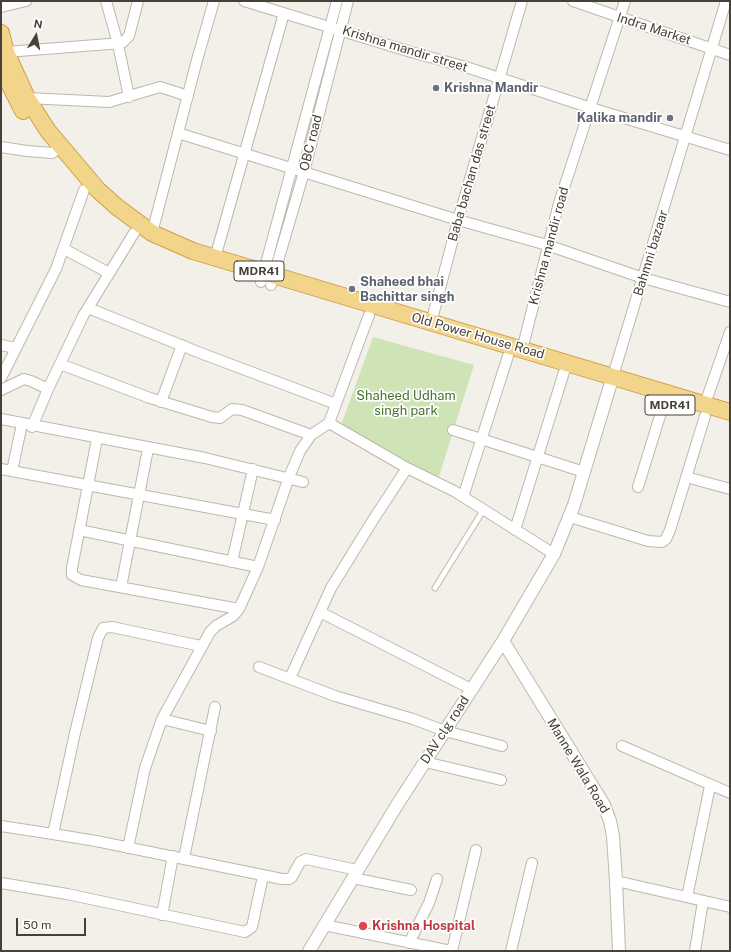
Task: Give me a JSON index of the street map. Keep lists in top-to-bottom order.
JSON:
{
  "streets": {
    "highway": ["MDR41", "Old Power House Road"],
    "street": [
      "Indra Market",
      "Krishna mandir street",
      "OBC road",
      "Baba bachan das street",
      "Krishna mandir road",
      "Bahmni bazaar",
      "DAV clg road",
      "Manne Wala Road"
    ]
  },
  "crossings": [
    ["Indra Market", "Krishna mandir road"],
    ["Indra Market", "Bahmni bazaar"],
    ["Krishna mandir street", "OBC road"],
    ["Krishna mandir street", "Baba bachan das street"],
    ["Krishna mandir street", "Krishna mandir road"],
    ["Krishna mandir street", "Bahmni bazaar"],
    ["OBC road", "Old Power House Road"],
    ["Baba bachan das street", "Old Power House Road"],
    ["Krishna mandir road", "Old Power House Road"],
    ["Bahmni bazaar", "MDR41"],
    ["Bahmni bazaar", "Old Power House Road"],
    ["Bahmni bazaar", "DAV clg road"],
    ["MDR41", "Old Power House Road"],
    ["DAV clg road", "Manne Wala Road"]
  ],
  "parks": ["Shaheed Udham singh park"],
  "places": [
    "Krishna Mandir",
    "Kalika mandir",
    "Shaheed bhai Bachittar singh",
    "Krishna Hospital"
  ],
  "scale_bar": "50 m",
  "north": "top"
}
